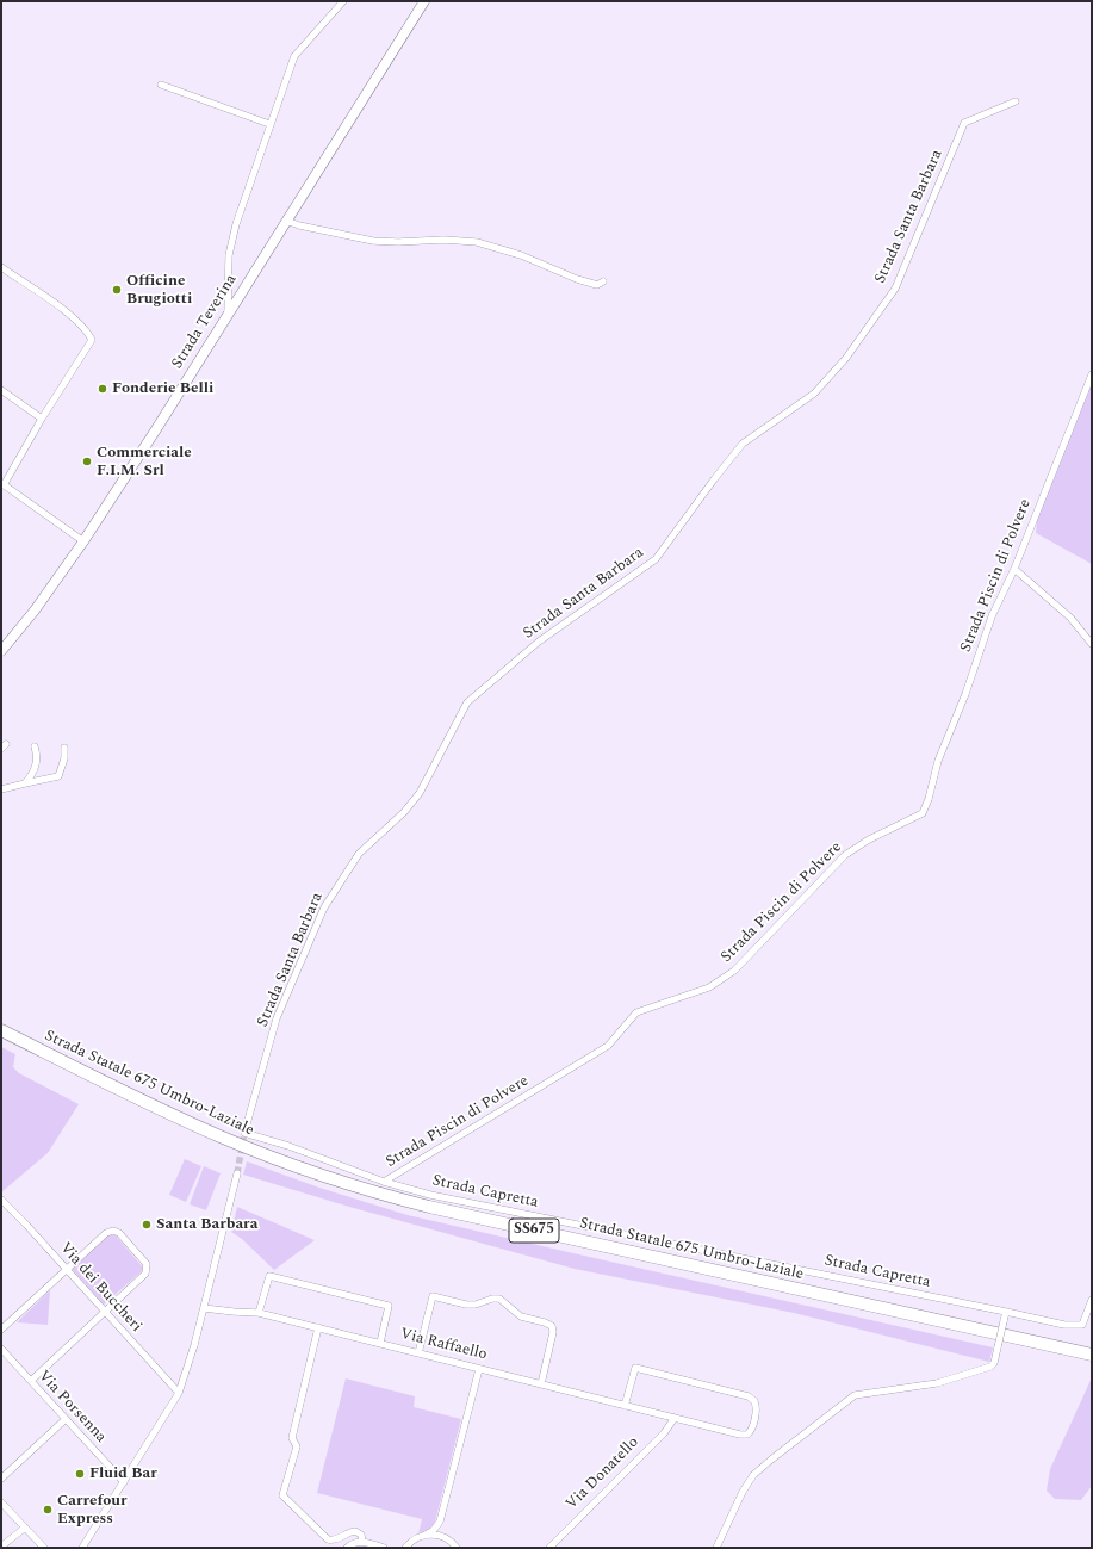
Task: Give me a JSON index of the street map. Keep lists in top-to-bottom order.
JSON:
{
  "streets": {
    "highway": ["Strada Statale 675 Umbro-Laziale", "SS675"],
    "main road": ["Strada Teverina"],
    "street": [
      "Strada Santa Barbara",
      "Strada Piscin di Polvere",
      "Strada Capretta",
      "Via dei Buccheri",
      "Via Raffaello",
      "Via Porsenna",
      "Via Donatello"
    ]
  },
  "crossings": [
    ["Strada Santa Barbara", "Strada Capretta"],
    ["Strada Piscin di Polvere", "Strada Capretta"],
    ["Via Raffaello", "Via Donatello"]
  ],
  "places": [
    "Officine Brugiotti",
    "Fonderie Belli",
    "Commerciale F.I.M. Srl",
    "Santa Barbara",
    "Fluid Bar",
    "Carrefour Express"
  ]
}
